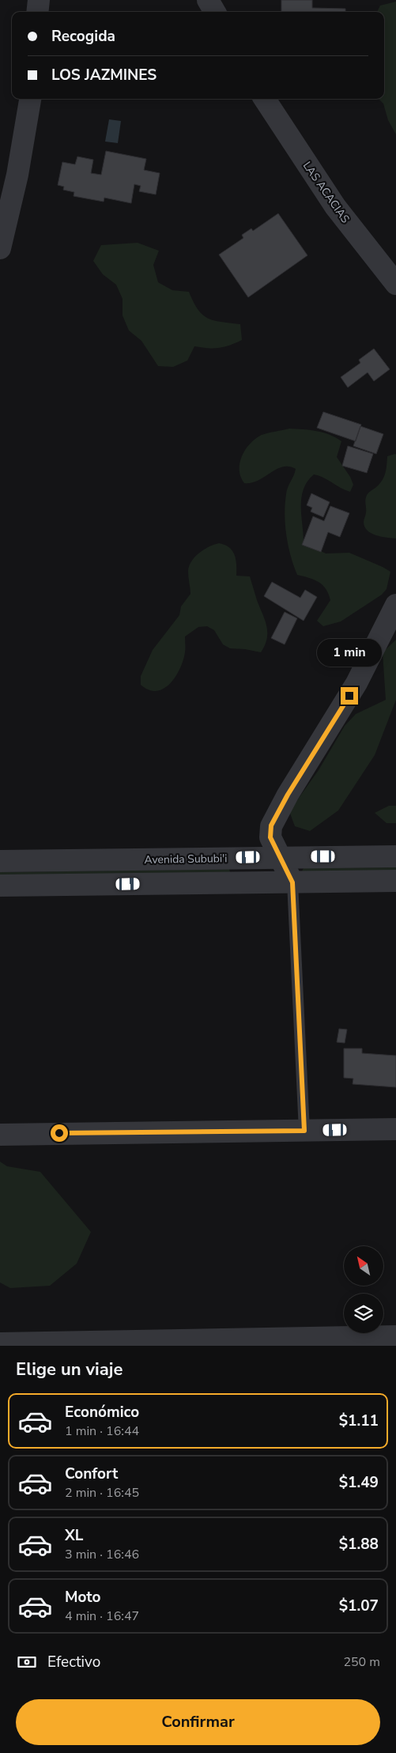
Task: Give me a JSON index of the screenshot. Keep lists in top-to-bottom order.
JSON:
{
  "streets": {
    "street": ["LAS ACACIAS", "Avenida Sububi'i"]
  },
  "north": "top left",
  "page": {
    "banner": ["Recogida", "LOS JAZMINES"],
    "bubble": "1 min",
    "heading": "Elige un viaje",
    "list": [
      {
        "name": "Económico",
        "note": "1 min · 16:44",
        "value": "$1.11"
      },
      {
        "name": "Confort",
        "note": "2 min · 16:45",
        "value": "$1.49"
      },
      {
        "name": "XL",
        "note": "3 min · 16:46",
        "value": "$1.88"
      },
      {
        "name": "Moto",
        "note": "4 min · 16:47",
        "value": "$1.07"
      }
    ],
    "pay": ["Efectivo", "250 m"],
    "buttons": "Confirmar"
  }
}
